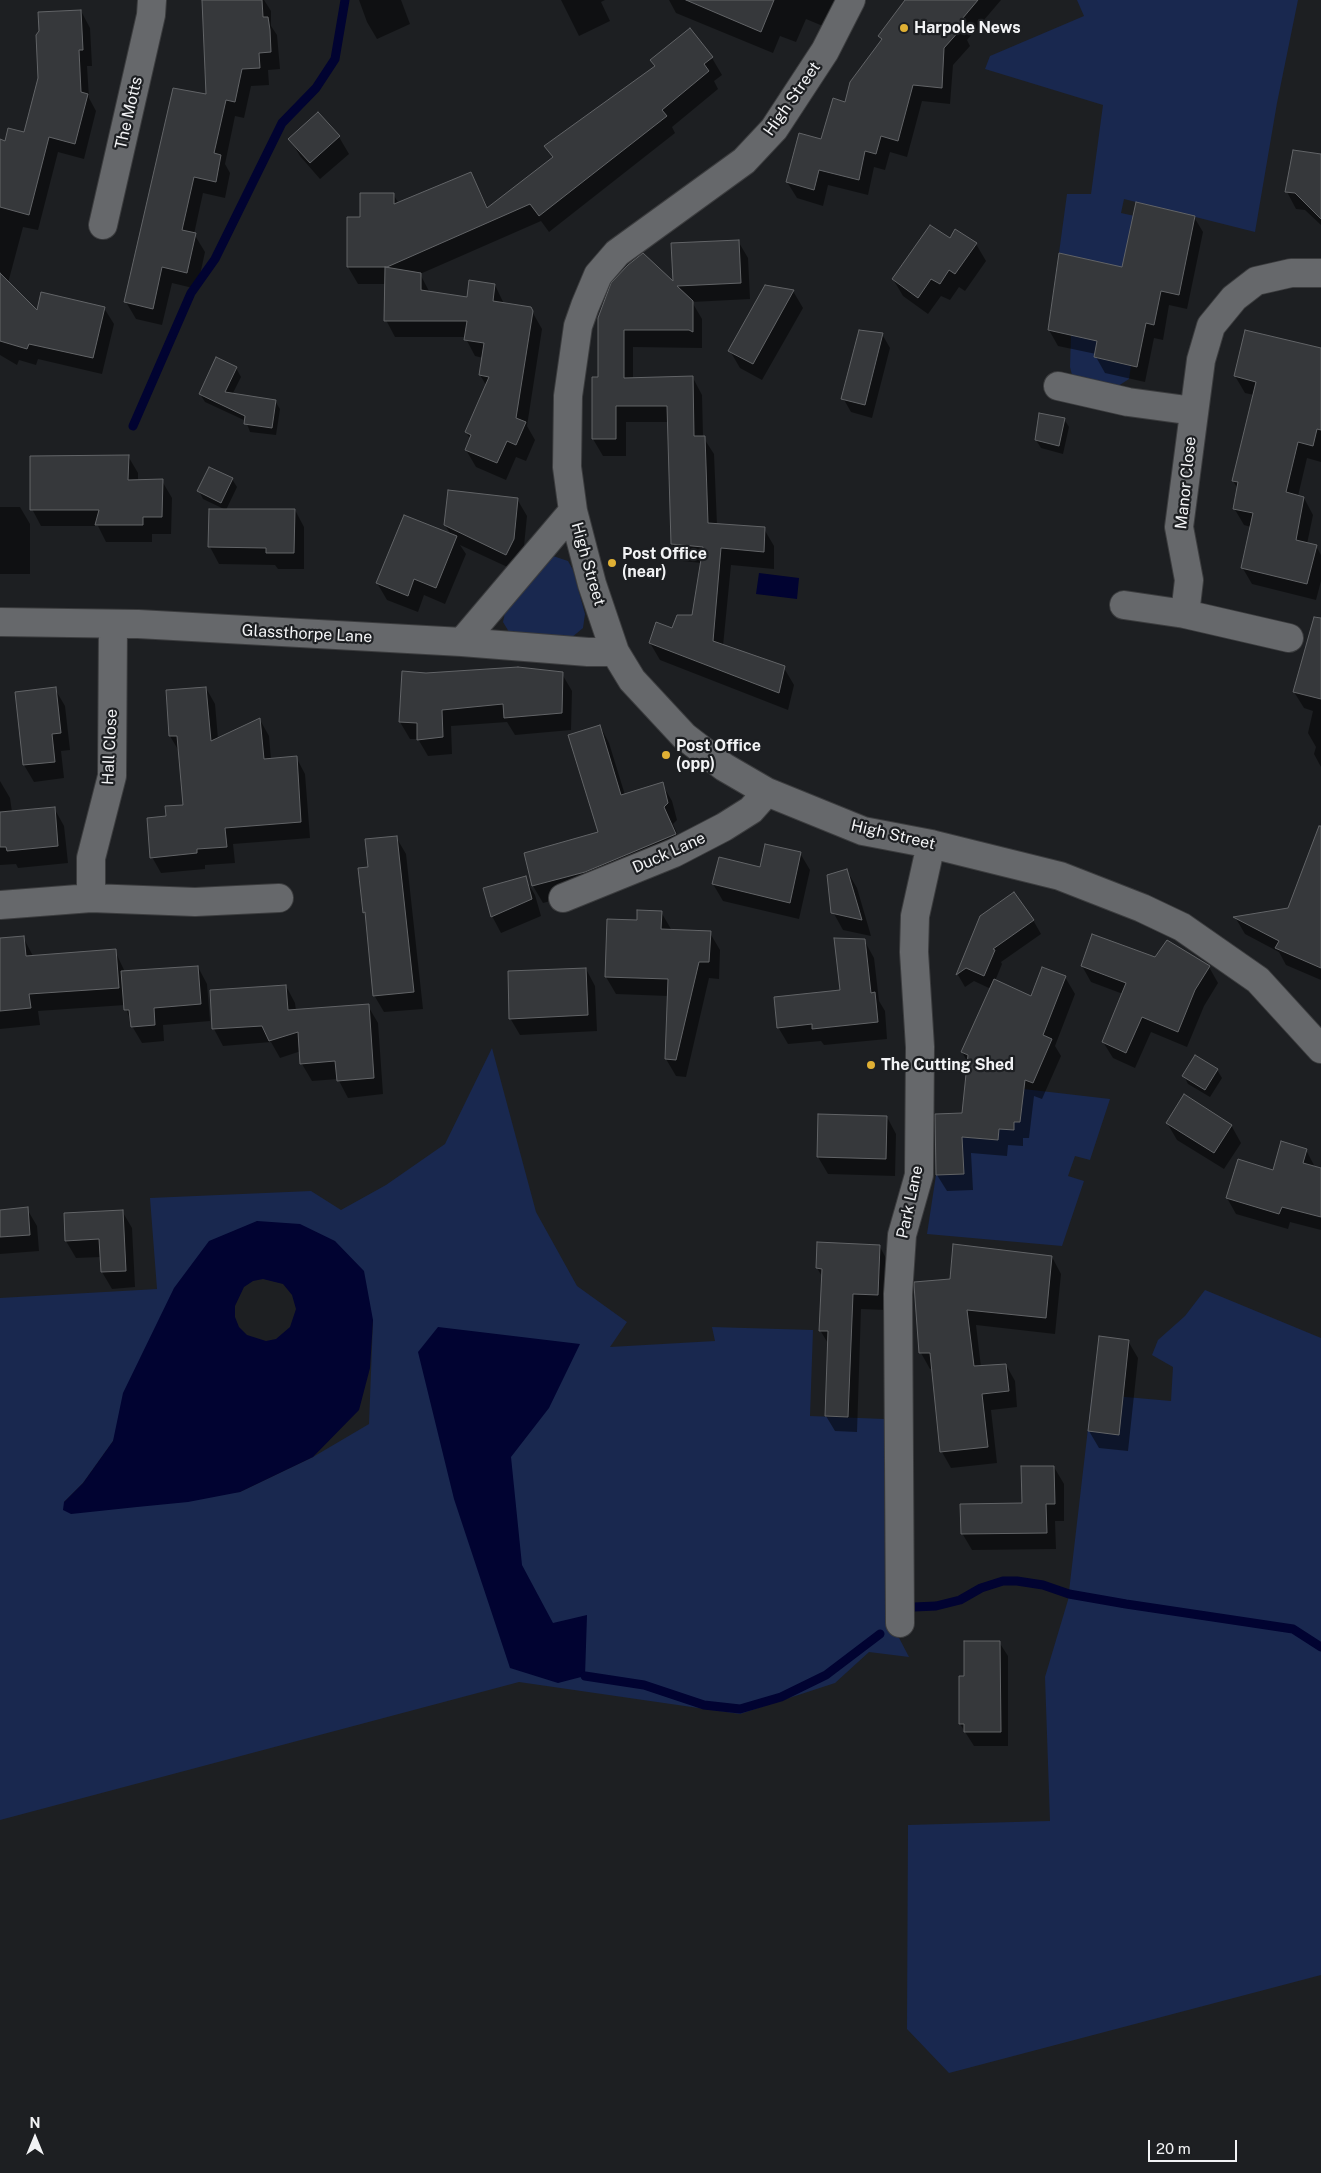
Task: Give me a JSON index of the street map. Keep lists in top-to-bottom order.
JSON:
{
  "streets": {
    "street": [
      "High Street",
      "The Motts",
      "Manor Close",
      "Glassthorpe Lane",
      "Hall Close",
      "Duck Lane",
      "Park Lane"
    ]
  },
  "crossings": [
    ["High Street", "Glassthorpe Lane"],
    ["High Street", "Duck Lane"],
    ["High Street", "Park Lane"],
    ["Glassthorpe Lane", "Hall Close"]
  ],
  "places": [
    "Harpole News",
    "Post Office (near)",
    "Post Office (opp)",
    "The Cutting Shed"
  ],
  "scale_bar": "20 m",
  "north": "top"
}
